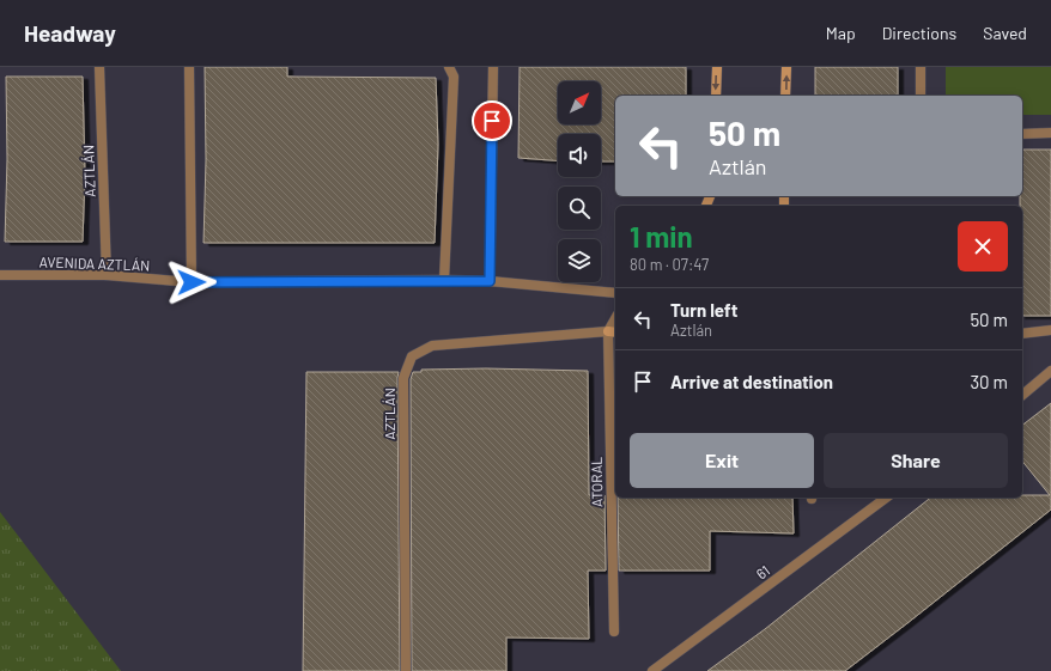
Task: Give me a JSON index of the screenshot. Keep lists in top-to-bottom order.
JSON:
{
  "streets": {
    "street": [
      "AZTLÁN",
      "AVENIDA AZTLÁN",
      "ATORAL",
      "61"
    ]
  },
  "crossings": [
    ["AZTLÁN", "AVENIDA AZTLÁN"],
    ["AZTLÁN", "ATORAL"]
  ],
  "north": "top right",
  "page": {
    "header": "Headway",
    "nav": ["Map", "Directions", "Saved"],
    "turn": ["50 m", "Aztlán"],
    "heading": ["1 min", "80 m · 07:47"],
    "list": [
      {
        "name": "Turn left",
        "note": "Aztlán",
        "value": "50 m"
      },
      {
        "name": "Arrive at destination",
        "value": "30 m"
      }
    ],
    "buttons": ["Exit", "Share"]
  }
}
